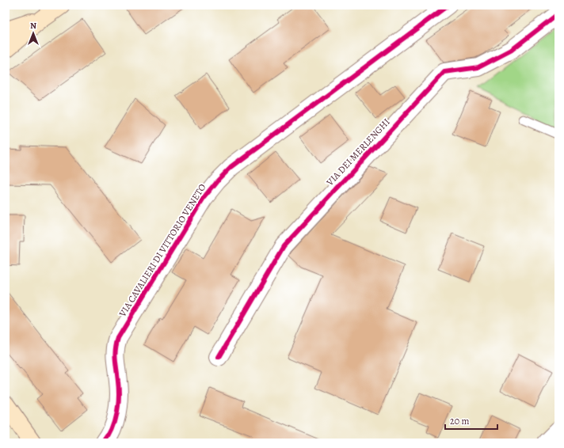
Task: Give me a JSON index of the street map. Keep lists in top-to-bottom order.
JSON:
{
  "streets": {
    "street": ["VIA DEI MERLENGHI", "VIA CAVALIERI DI VITTORIO VENETO"]
  },
  "scale_bar": "20 m",
  "north": "top"
}
